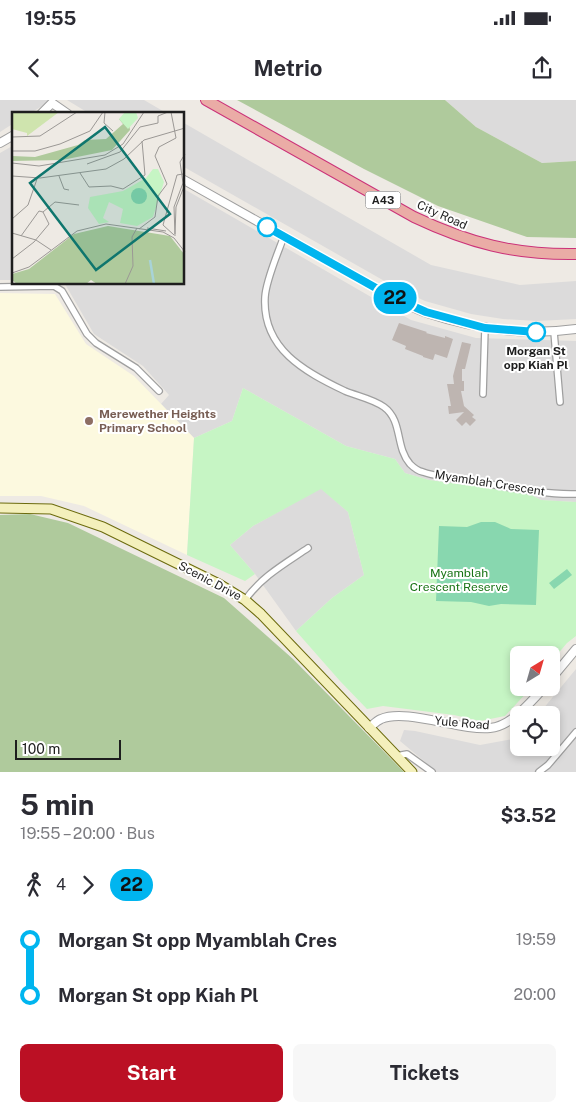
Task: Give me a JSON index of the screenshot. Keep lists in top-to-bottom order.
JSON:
{
  "streets": {
    "highway": ["A43", "City Road"],
    "main road": ["Scenic Drive"],
    "street": ["Myamblah Crescent", "Yule Road"]
  },
  "crossings": [
    ["Scenic Drive", "Yule Road"]
  ],
  "parks": ["Myamblah Crescent Reserve"],
  "places": ["Morgan St opp Kiah Pl", "Merewether Heights Primary School"],
  "lines": ["bus line 22"],
  "scale_bar": "100 m",
  "north": "top right",
  "page": {
    "status": "19:55",
    "header": "Metrio",
    "on_map": "22",
    "scale": "100 m",
    "heading": ["5 min", "19:55 – 20:00 · Bus", "$3.52"],
    "legs": ["4", "22"],
    "list": [
      {
        "name": "Morgan St opp Myamblah Cres",
        "value": "19:59"
      },
      {
        "name": "Morgan St opp Kiah Pl",
        "value": "20:00"
      }
    ],
    "buttons": ["Start", "Tickets"]
  }
}
